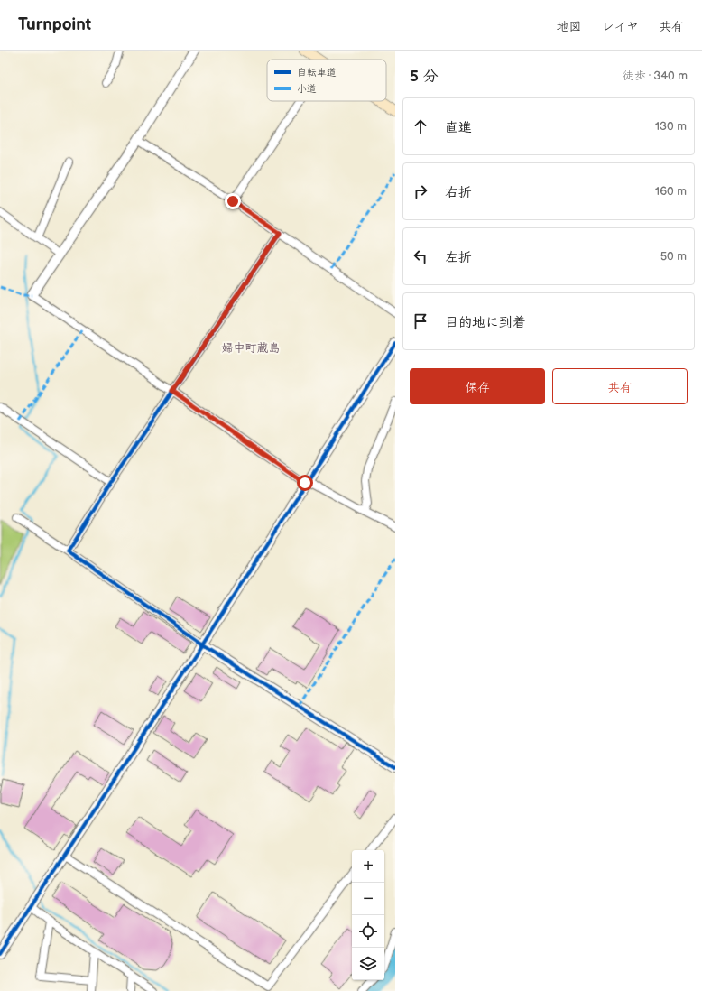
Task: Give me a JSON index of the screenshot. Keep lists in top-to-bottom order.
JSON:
{
  "districts": ["婦中町蔵島"],
  "legend": ["自転車道", "小道"],
  "page": {
    "header": "Turnpoint",
    "nav": ["地図", "レイヤ", "共有"],
    "heading": ["5 分", "徒歩 · 340 m"],
    "list": [
      ["直進", "130 m"],
      ["右折", "160 m"],
      ["左折", "50 m"],
      "目的地に到着"
    ],
    "buttons": ["保存", "共有"],
    "map_buttons": ["+", "−"]
  }
}
